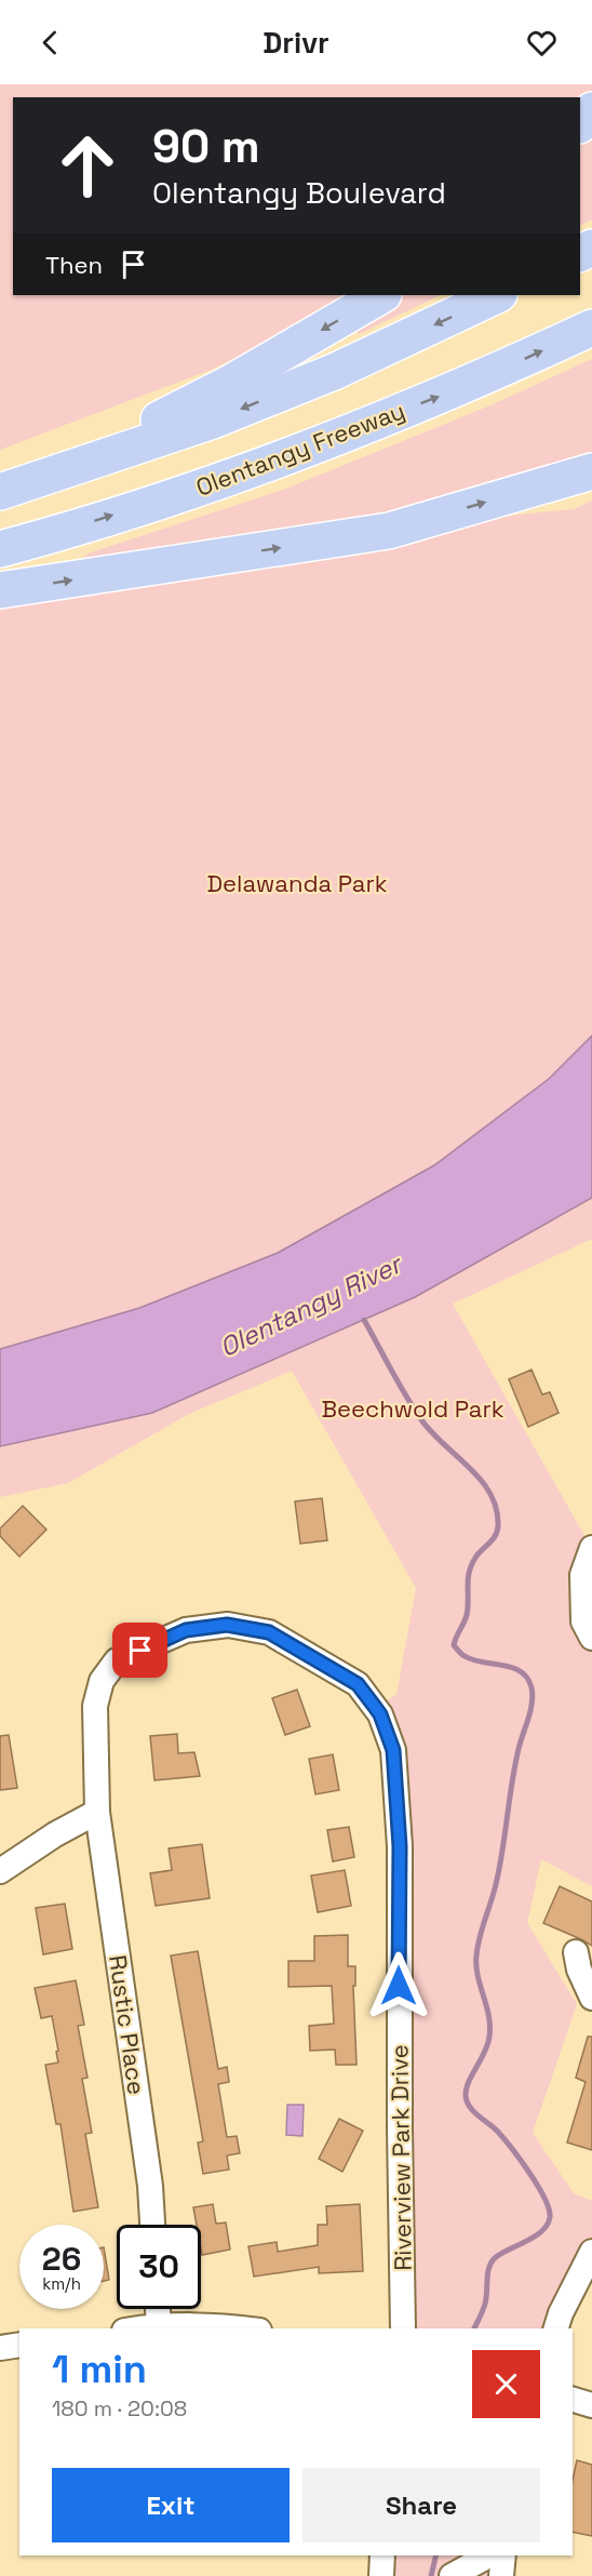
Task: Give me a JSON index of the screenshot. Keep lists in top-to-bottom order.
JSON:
{
  "streets": {
    "highway": ["Olentangy Freeway"],
    "street": ["Rustic Place", "Riverview Park Drive"]
  },
  "crossings": [
    ["Rustic Place", "Riverview Park Drive"]
  ],
  "water": ["Olentangy River"],
  "parks": ["Delawanda Park", "Beechwold Park"],
  "page": {
    "header": "Drivr",
    "turn": ["90 m", "Olentangy Boulevard"],
    "then": "Then",
    "speed": "26 km/h",
    "limit": "30",
    "heading": ["1 min", "180 m · 20:08"],
    "buttons": ["Exit", "Share"]
  }
}
